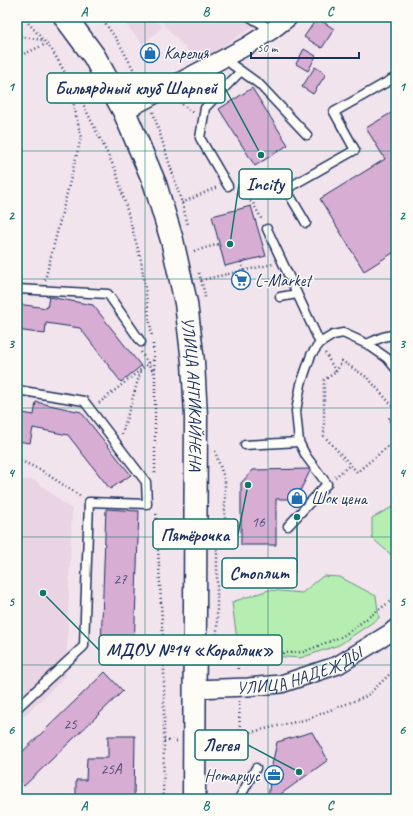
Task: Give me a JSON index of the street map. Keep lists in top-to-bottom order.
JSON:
{
  "streets": {
    "main road": ["УЛИЦА АНТИКАЙНЕНА"],
    "street": ["УЛИЦА НАДЕЖДЫ"]
  },
  "crossings": [
    ["УЛИЦА АНТИКАЙНЕНА", "УЛИЦА НАДЕЖДЫ"]
  ],
  "places": {
    "shop": ["Карелия", "Шок цена"],
    "other": [
      "Бильярдный клуб Шарпей",
      "Incity",
      "Пятёрочка",
      "Стоплит",
      "МДОУ №14 «Кораблик»",
      "Легея"
    ],
    "supermarket": ["L-Market"],
    "office": ["Нотариус"]
  },
  "house_numbers": [
    "16",
    "27",
    "25",
    "25А"
  ],
  "scale_bar": "50 m",
  "grid": {
    "columns": ["A", "B", "C"],
    "rows": [
      "1",
      "2",
      "3",
      "4",
      "5",
      "6"
    ]
  }
}
